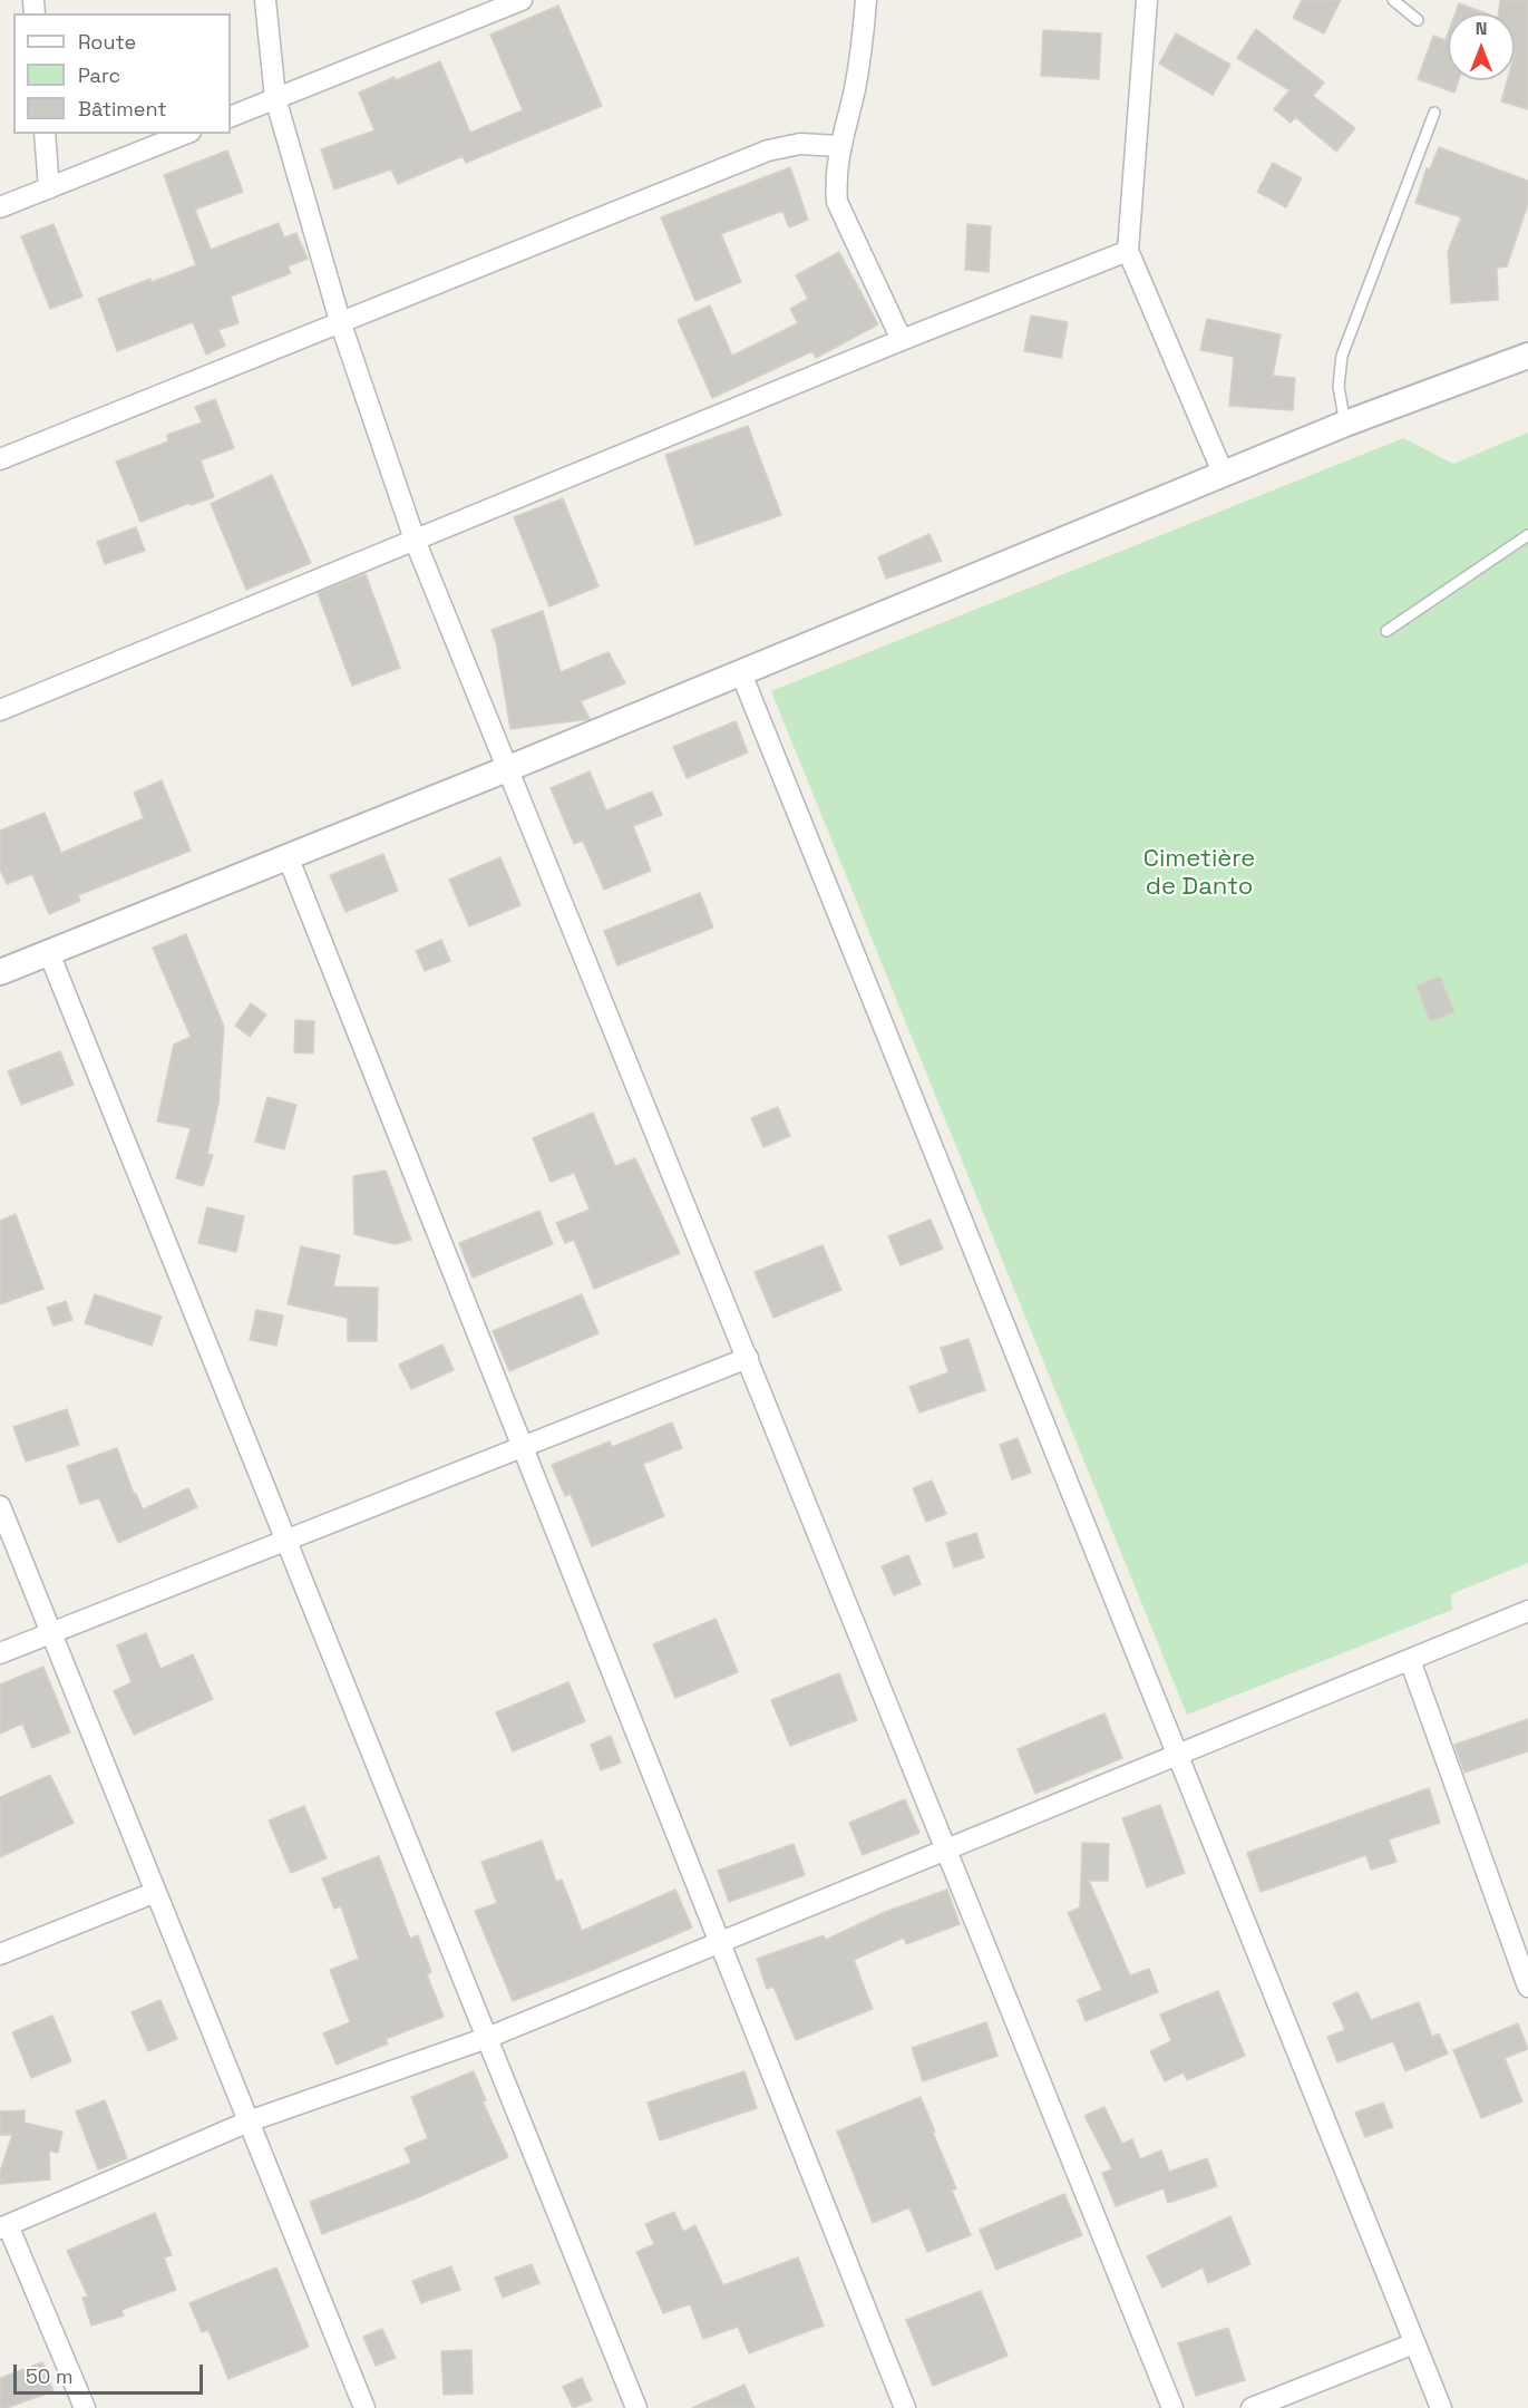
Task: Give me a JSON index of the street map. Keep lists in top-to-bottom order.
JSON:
{
  "parks": ["Cimetière de Danto"],
  "legend": ["Route", "Parc", "Bâtiment"],
  "scale_bar": "50 m",
  "north": "top"
}
